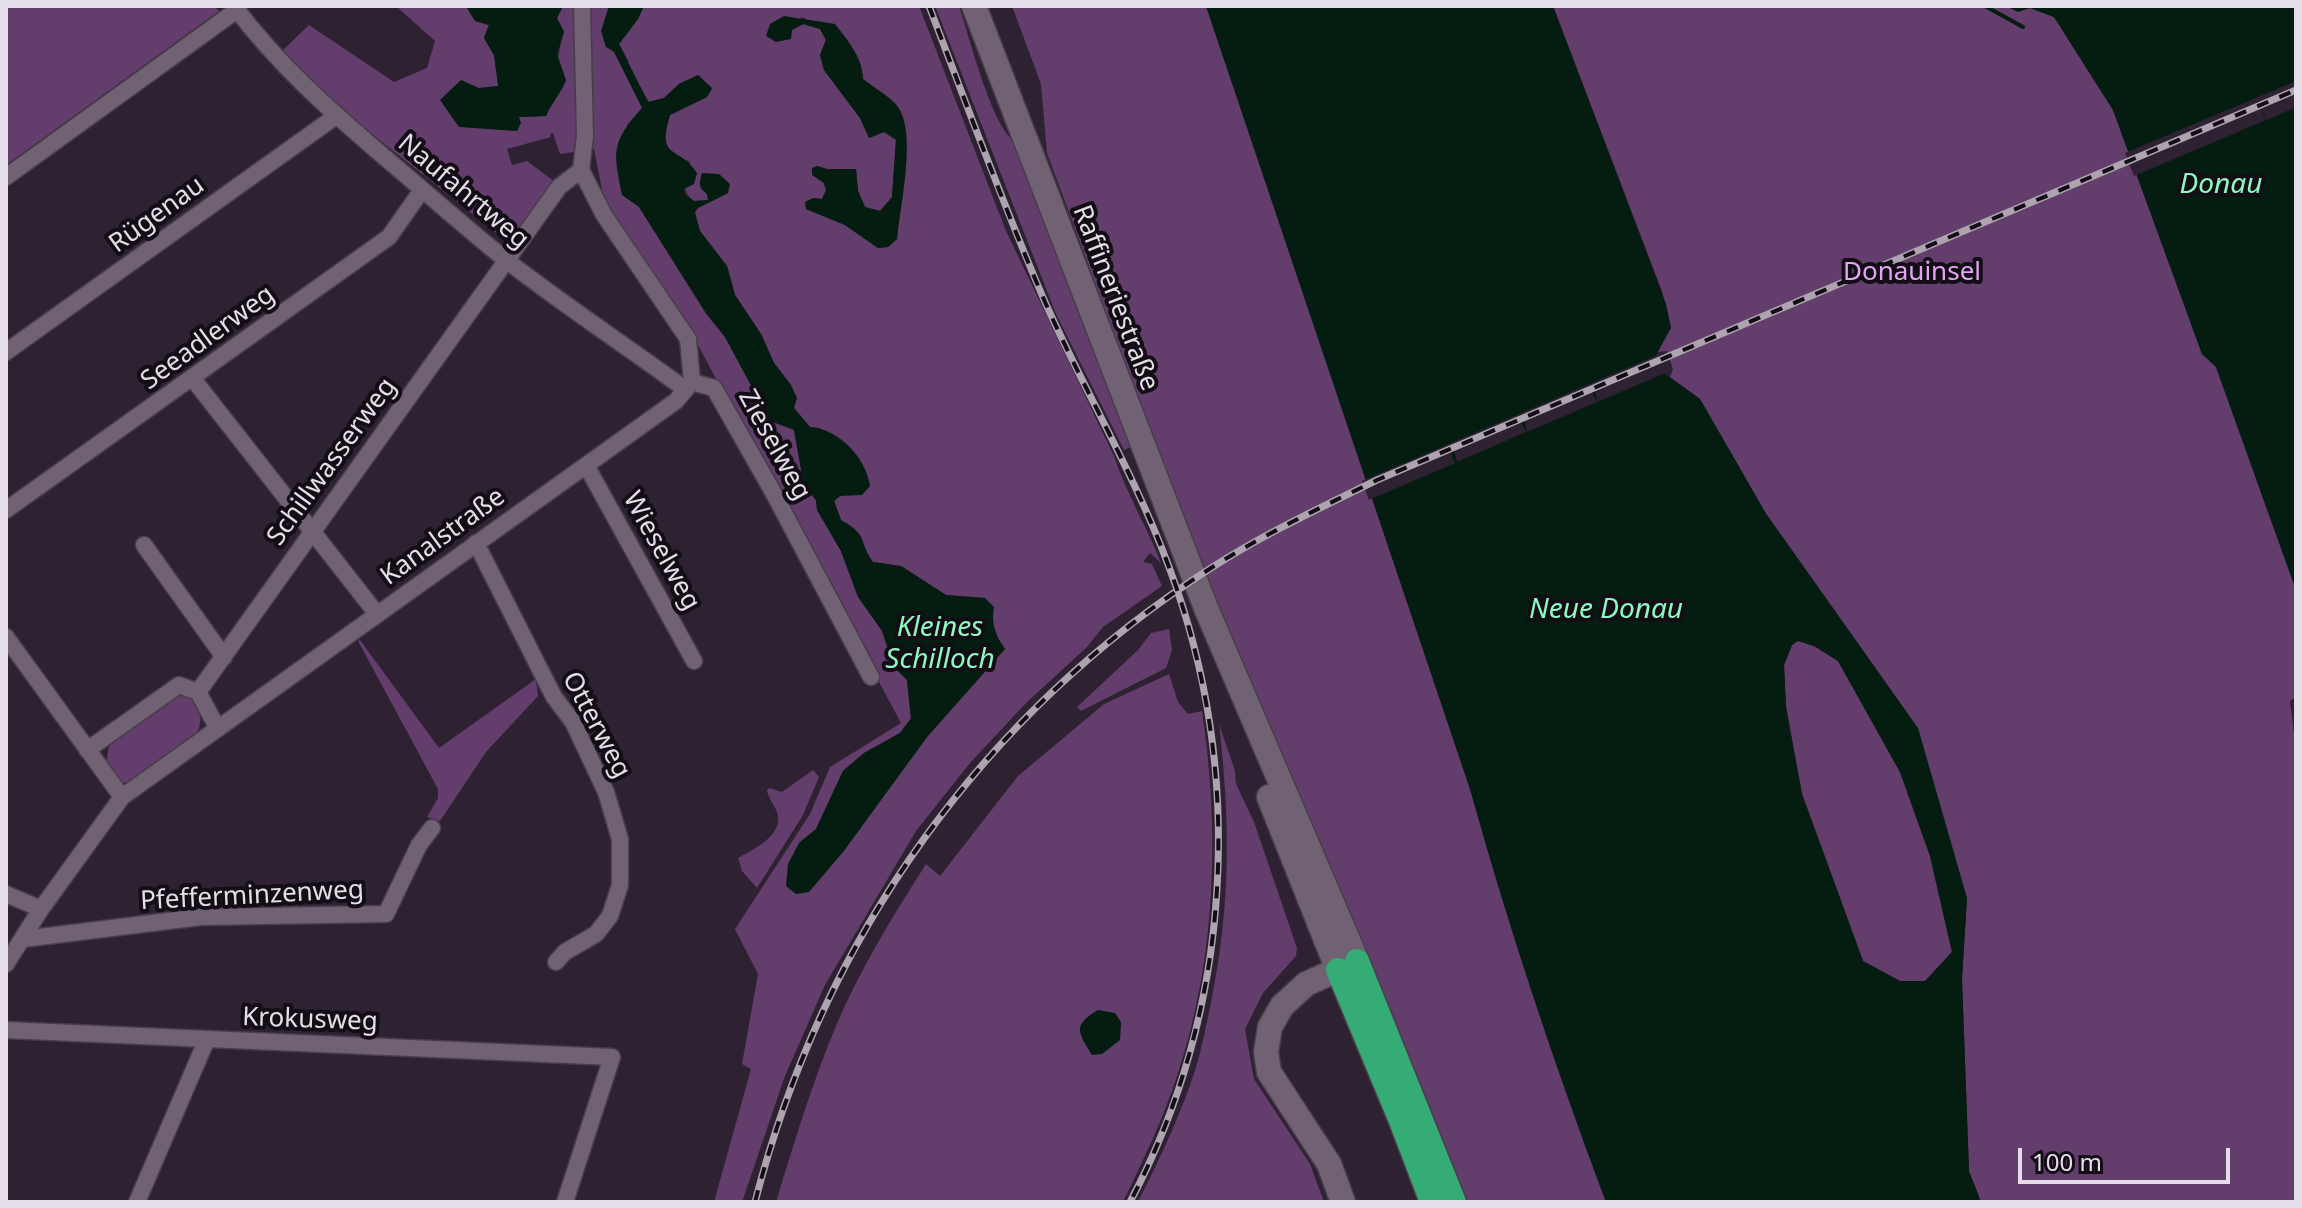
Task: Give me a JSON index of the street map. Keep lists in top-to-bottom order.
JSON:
{
  "streets": {
    "main road": ["Raffineriestraße"],
    "street": [
      "Naufahrtweg",
      "Rügenau",
      "Seeadlerweg",
      "Zieselweg",
      "Schillwasserweg",
      "Kanalstraße",
      "Wieselweg",
      "Otterweg",
      "Pfefferminzenweg",
      "Krokusweg"
    ]
  },
  "crossings": [
    ["Naufahrtweg", "Rügenau"],
    ["Naufahrtweg", "Seeadlerweg"],
    ["Naufahrtweg", "Zieselweg"],
    ["Naufahrtweg", "Schillwasserweg"],
    ["Naufahrtweg", "Kanalstraße"],
    ["Zieselweg", "Kanalstraße"],
    ["Kanalstraße", "Wieselweg"],
    ["Kanalstraße", "Otterweg"]
  ],
  "water": ["Donau", "Neue Donau", "Kleines Schilloch"],
  "parks": ["Donauinsel"],
  "scale_bar": "100 m"
}
